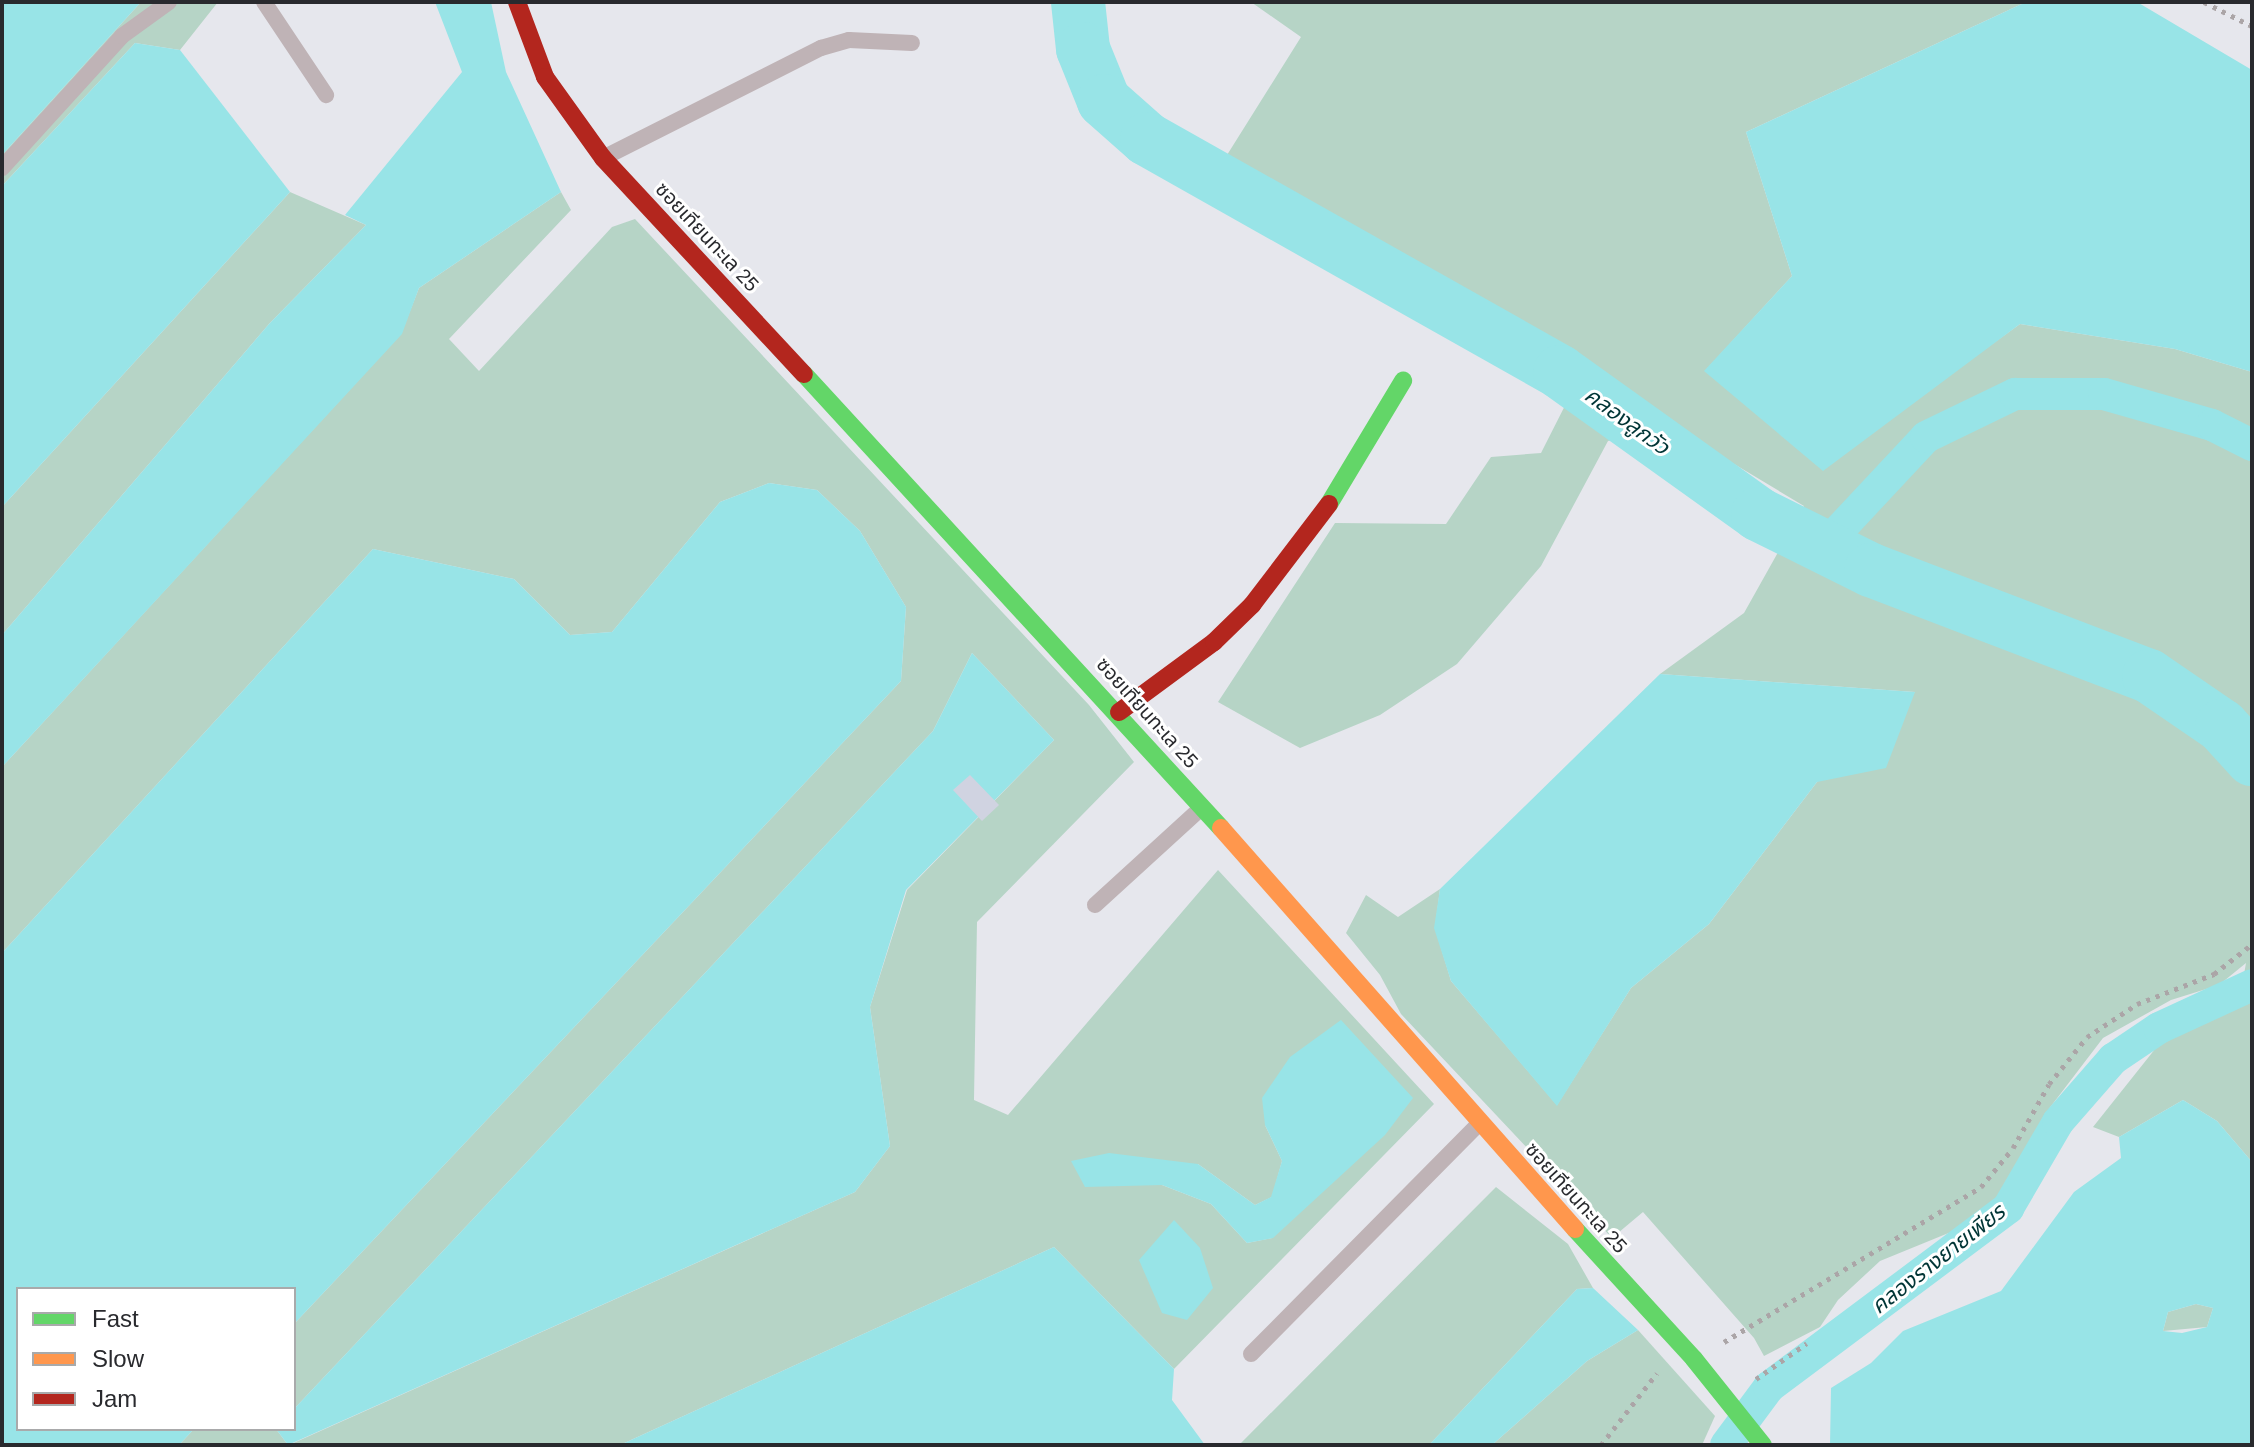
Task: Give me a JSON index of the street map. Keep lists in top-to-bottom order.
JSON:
{
  "streets": {
    "street": ["ซอยเทียนทะเล 25"]
  },
  "water": ["คลองลูกวัว", "คลองรางยายเพียร"],
  "legend": ["Fast", "Slow", "Jam"]
}
